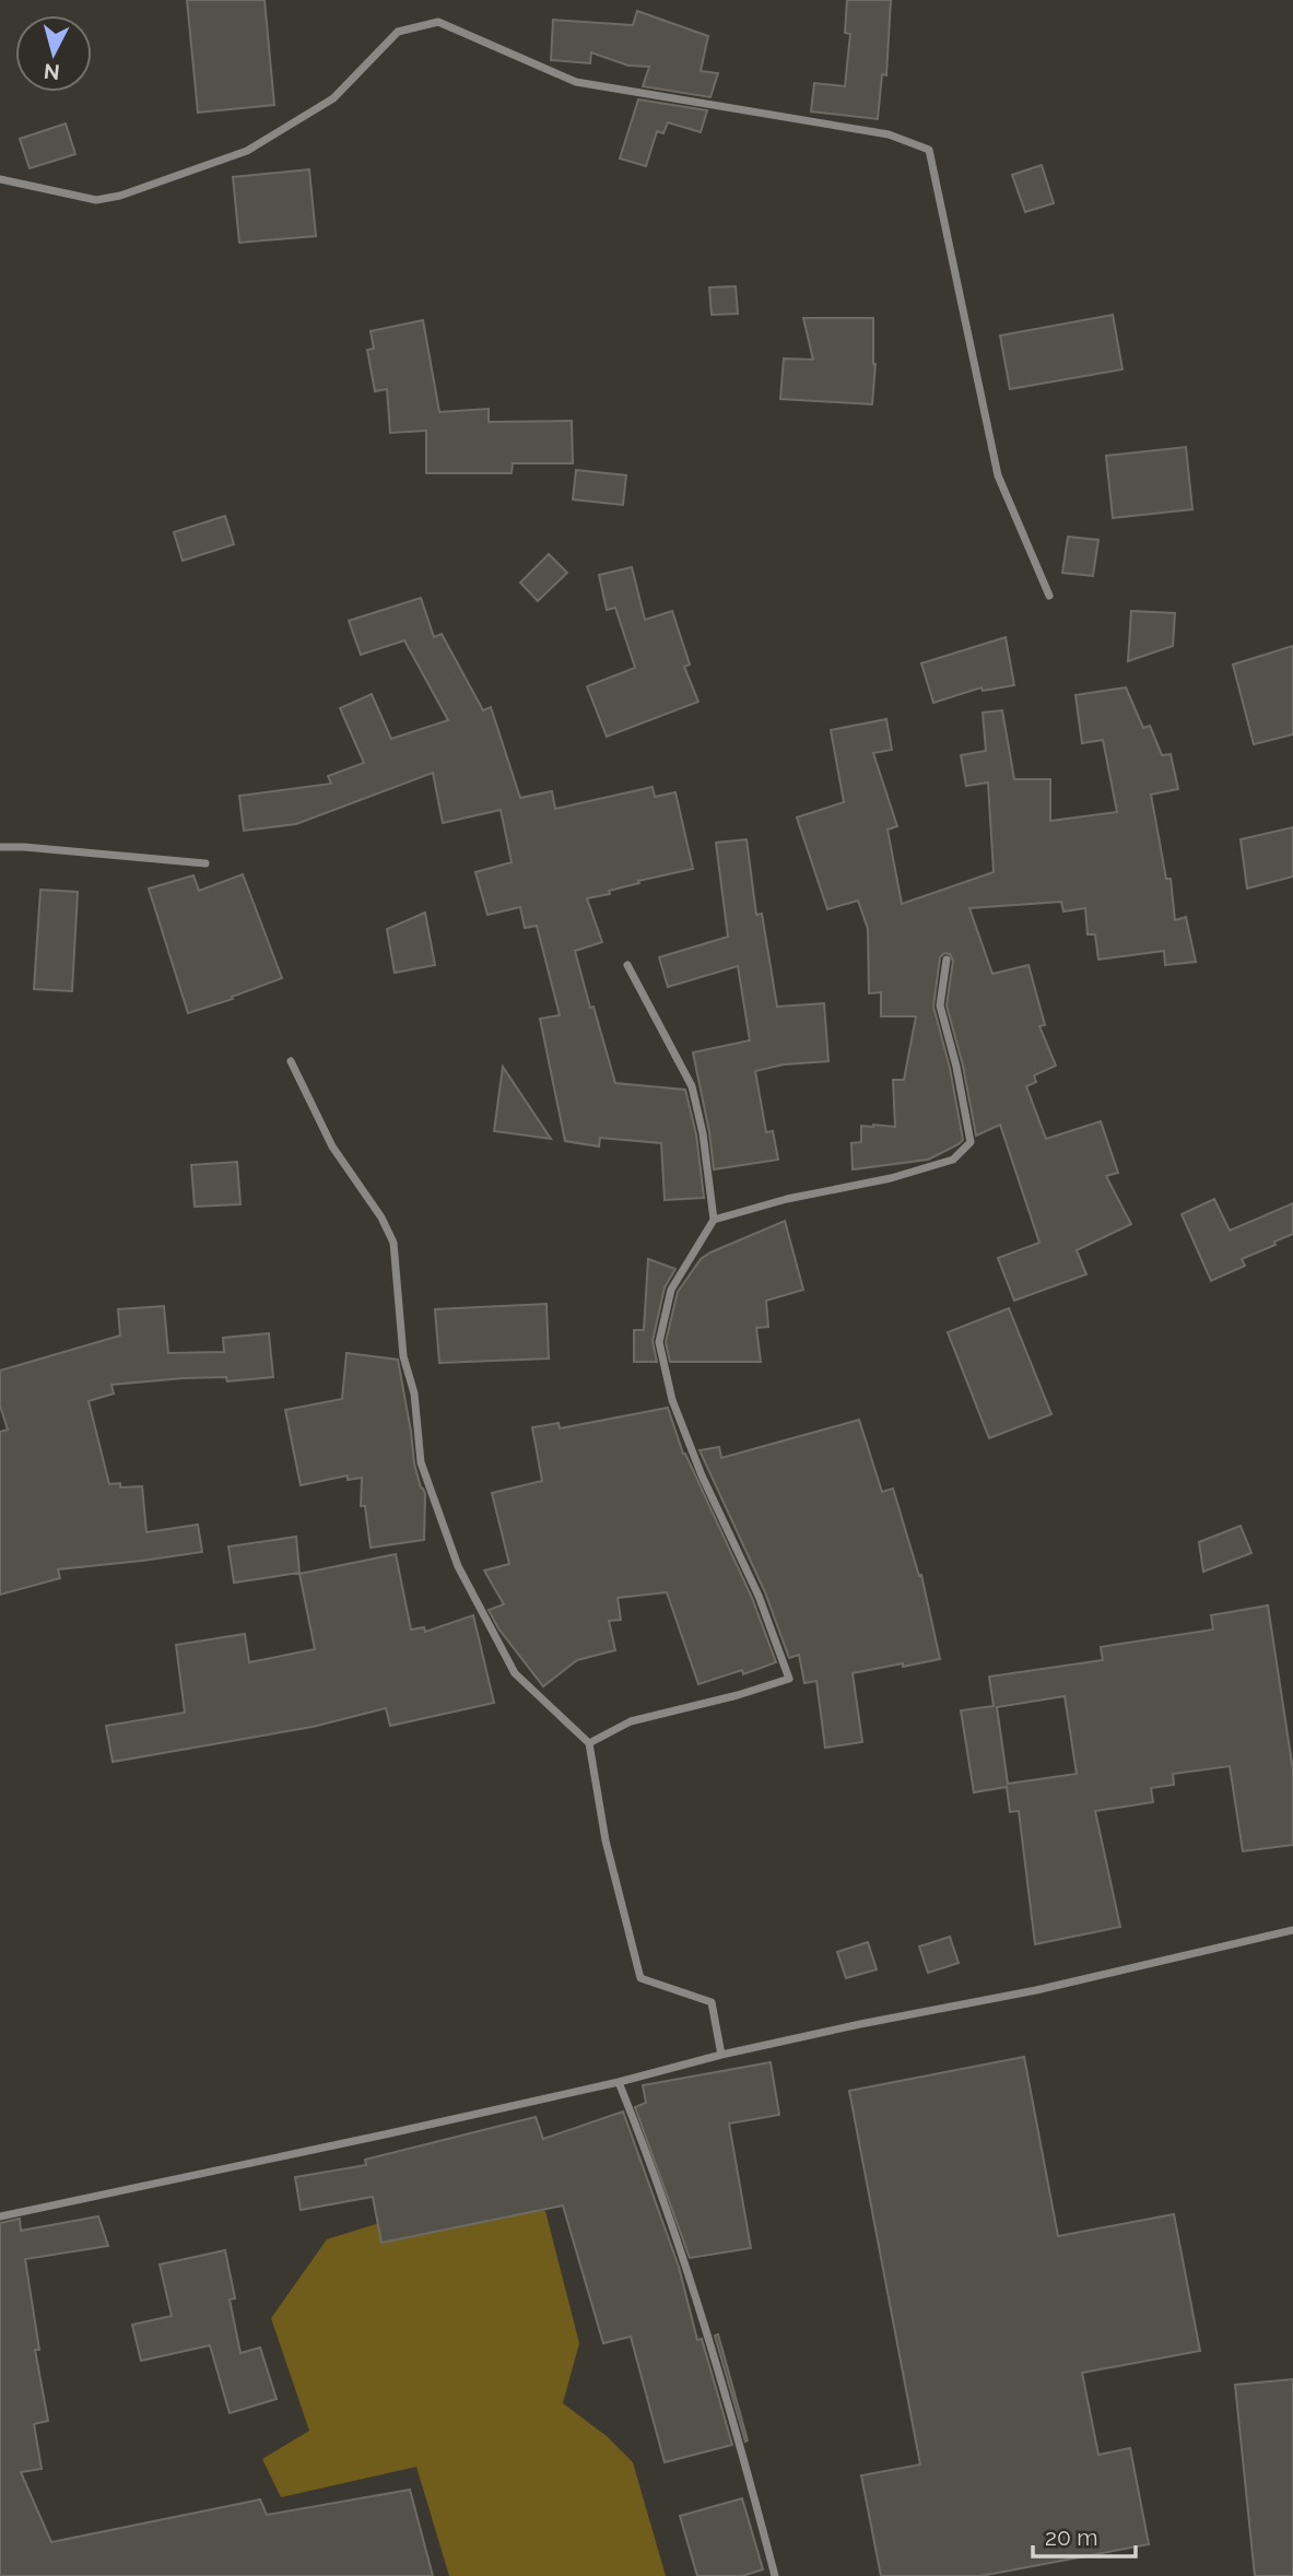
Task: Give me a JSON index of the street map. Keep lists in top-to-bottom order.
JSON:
{
  "scale_bar": "20 m",
  "north": "bottom"
}
